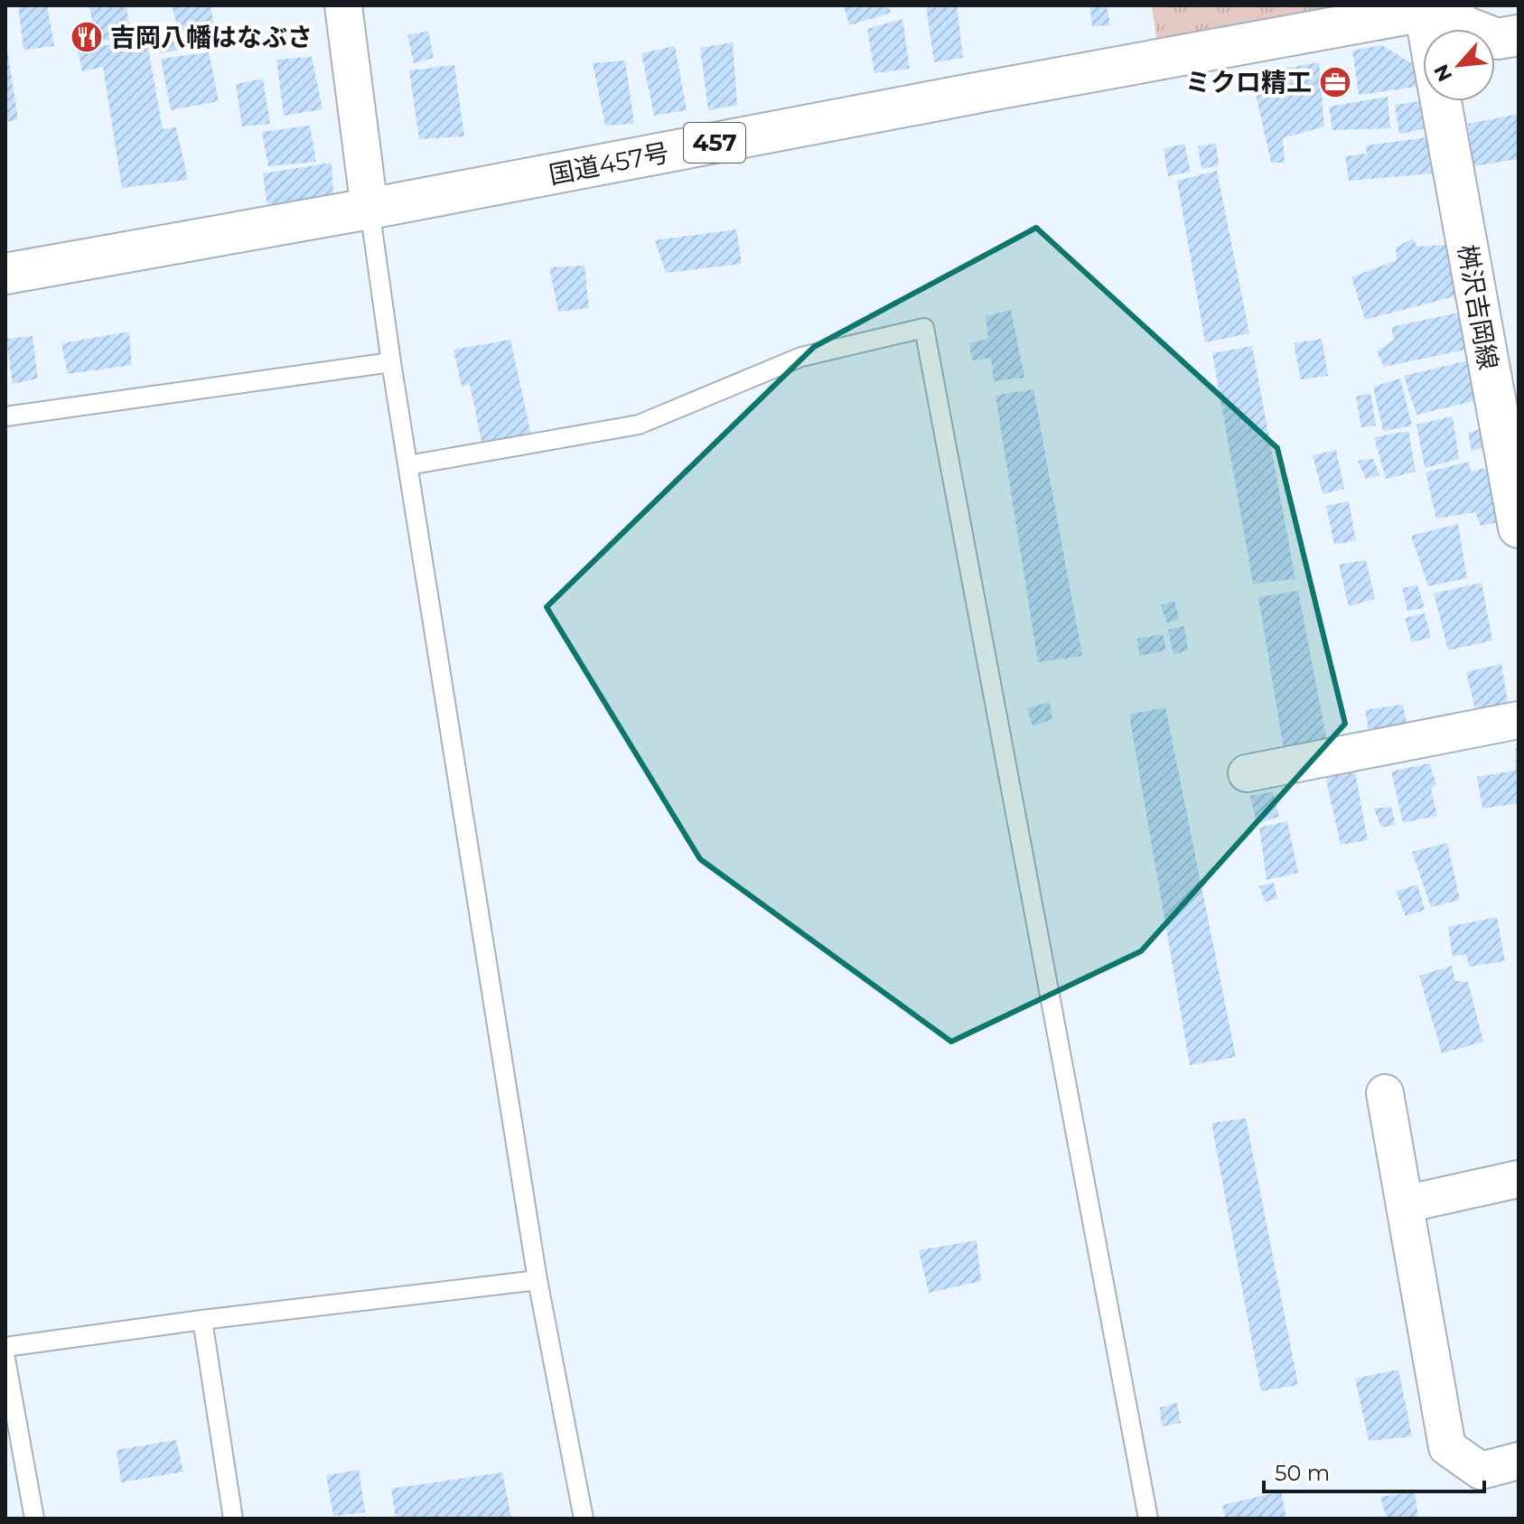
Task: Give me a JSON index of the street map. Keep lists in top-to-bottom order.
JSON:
{
  "streets": {
    "main road": ["457", "国道457号", "桝沢吉岡線"]
  },
  "crossings": [
    ["国道457号", "桝沢吉岡線"]
  ],
  "places": {
    "restaurant": ["吉岡八幡はなぶさ"],
    "office": ["ミクロ精工"]
  },
  "scale_bar": "50 m",
  "north": "bottom left"
}
